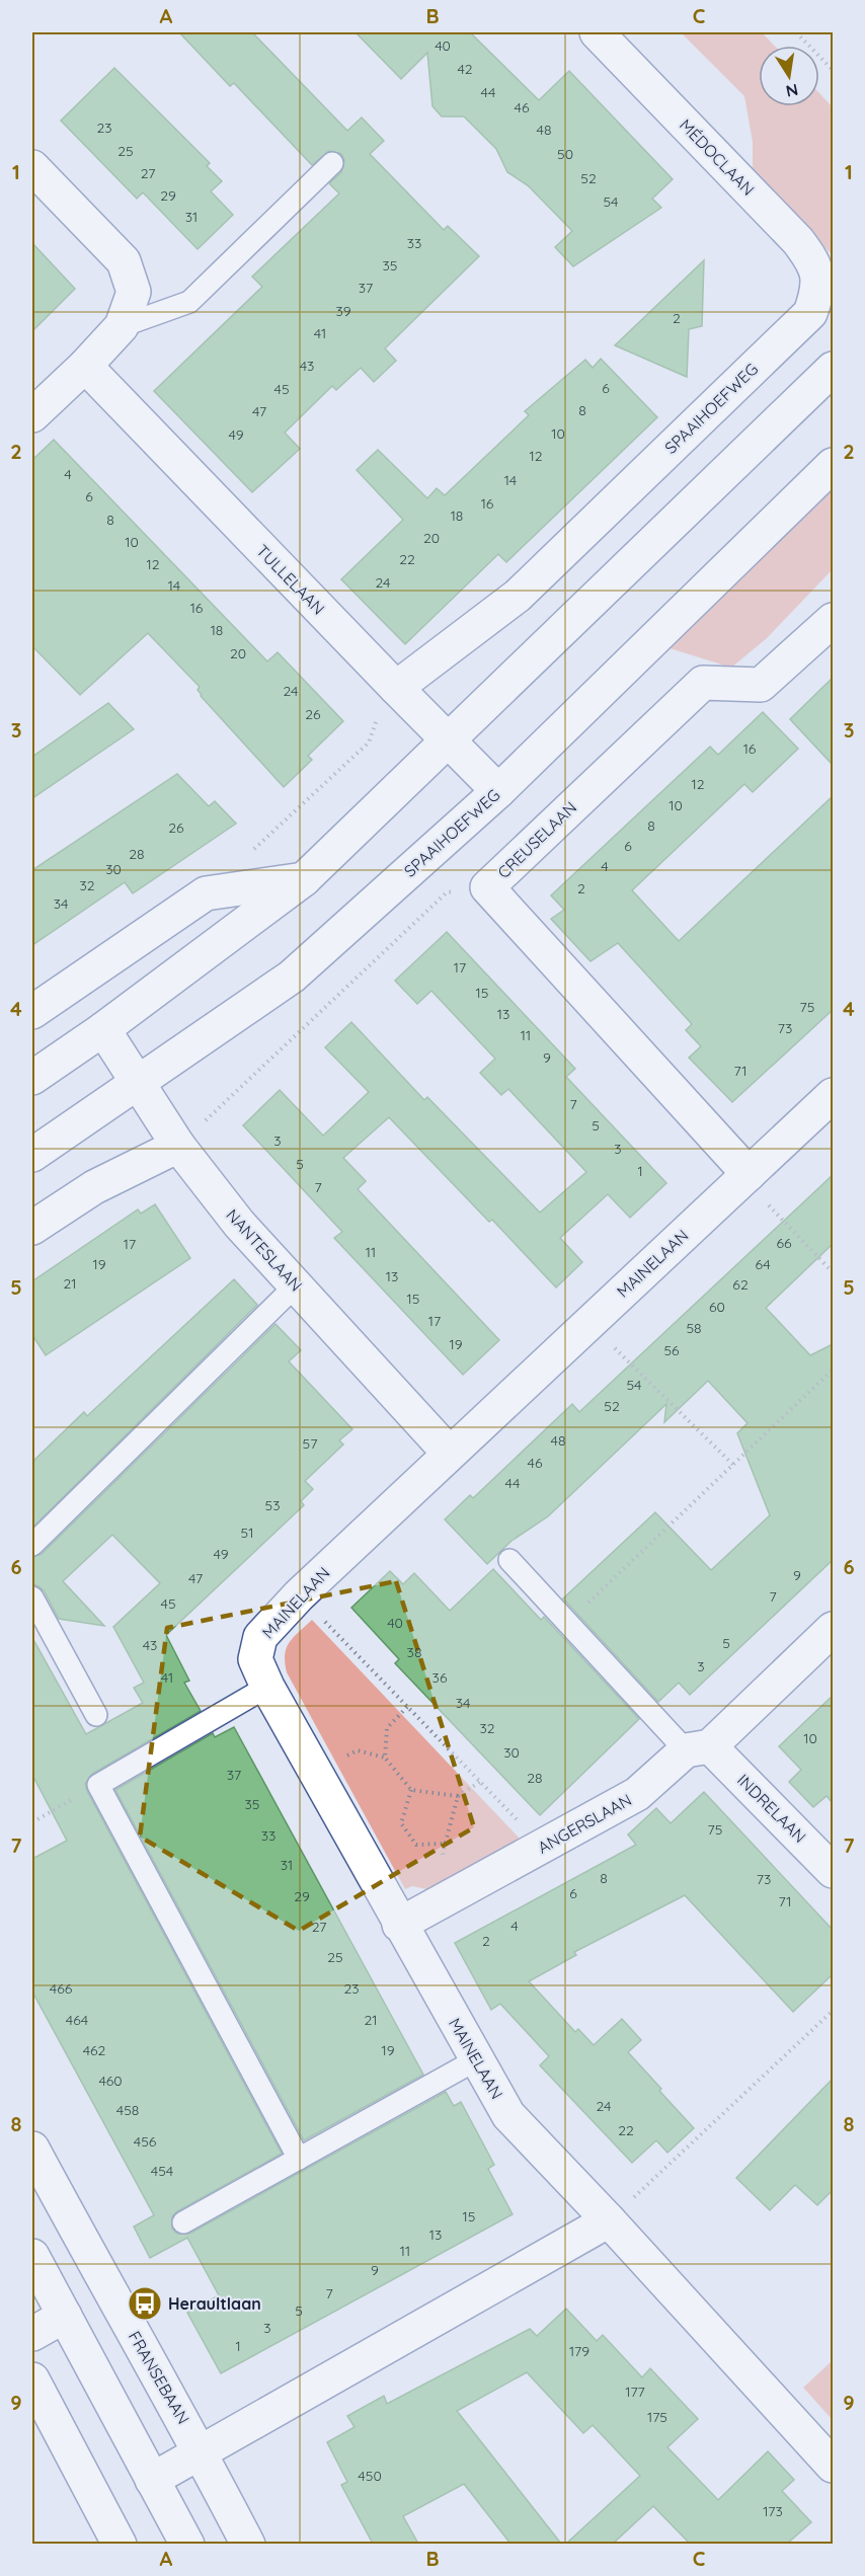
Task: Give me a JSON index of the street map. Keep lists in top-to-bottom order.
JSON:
{
  "streets": {
    "street": [
      "MÉDOCLAAN",
      "SPAAIHOEFWEG",
      "TULLELAAN",
      "CREUSELAAN",
      "NANTESLAAN",
      "MAINELAAN",
      "INDRELAAN",
      "ANGERSLAAN",
      "FRANSEBAAN"
    ]
  },
  "crossings": [
    ["MÉDOCLAAN", "SPAAIHOEFWEG"],
    ["SPAAIHOEFWEG", "TULLELAAN"],
    ["SPAAIHOEFWEG", "NANTESLAAN"],
    ["CREUSELAAN", "MAINELAAN"],
    ["NANTESLAAN", "MAINELAAN"],
    ["MAINELAAN", "ANGERSLAAN"],
    ["INDRELAAN", "ANGERSLAAN"]
  ],
  "places": {
    "bus stop": ["Heraultlaan"]
  },
  "house_numbers": [
    "40",
    "42",
    "44",
    "46",
    "23",
    "48",
    "25",
    "50",
    "27",
    "52",
    "29",
    "54",
    "31",
    "33",
    "35",
    "37",
    "39",
    "2",
    "41",
    "43",
    "6",
    "45",
    "8",
    "47",
    "10",
    "49",
    "12",
    "4",
    "14",
    "6",
    "16",
    "18",
    "8",
    "20",
    "10",
    "22",
    "12",
    "24",
    "14",
    "16",
    "18",
    "20",
    "24",
    "26",
    "16",
    "12",
    "10",
    "8",
    "26",
    "6",
    "28",
    "4",
    "30",
    "32",
    "2",
    "34",
    "17",
    "15",
    "75",
    "13",
    "73",
    "11",
    "9",
    "71",
    "7",
    "5",
    "3",
    "3",
    "5",
    "1",
    "7",
    "66",
    "17",
    "11",
    "19",
    "64",
    "13",
    "21",
    "62",
    "15",
    "60",
    "17",
    "58",
    "19",
    "56",
    "54",
    "52",
    "48",
    "57",
    "46",
    "44",
    "53",
    "51",
    "49",
    "9",
    "47",
    "7",
    "45",
    "40",
    "5",
    "43",
    "38",
    "3",
    "41",
    "36",
    "34",
    "32",
    "10",
    "30",
    "37",
    "28",
    "35",
    "75",
    "33",
    "31",
    "8",
    "73",
    "6",
    "29",
    "71",
    "4",
    "27",
    "2",
    "25",
    "466",
    "23",
    "464",
    "21",
    "462",
    "19",
    "460",
    "24",
    "458",
    "22",
    "456",
    "454",
    "15",
    "13",
    "11",
    "9",
    "7",
    "5",
    "3",
    "1",
    "179",
    "177",
    "175",
    "450",
    "173"
  ],
  "north": "bottom",
  "grid": {
    "columns": ["A", "B", "C"],
    "rows": [
      "1",
      "2",
      "3",
      "4",
      "5",
      "6",
      "7",
      "8",
      "9"
    ]
  }
}
